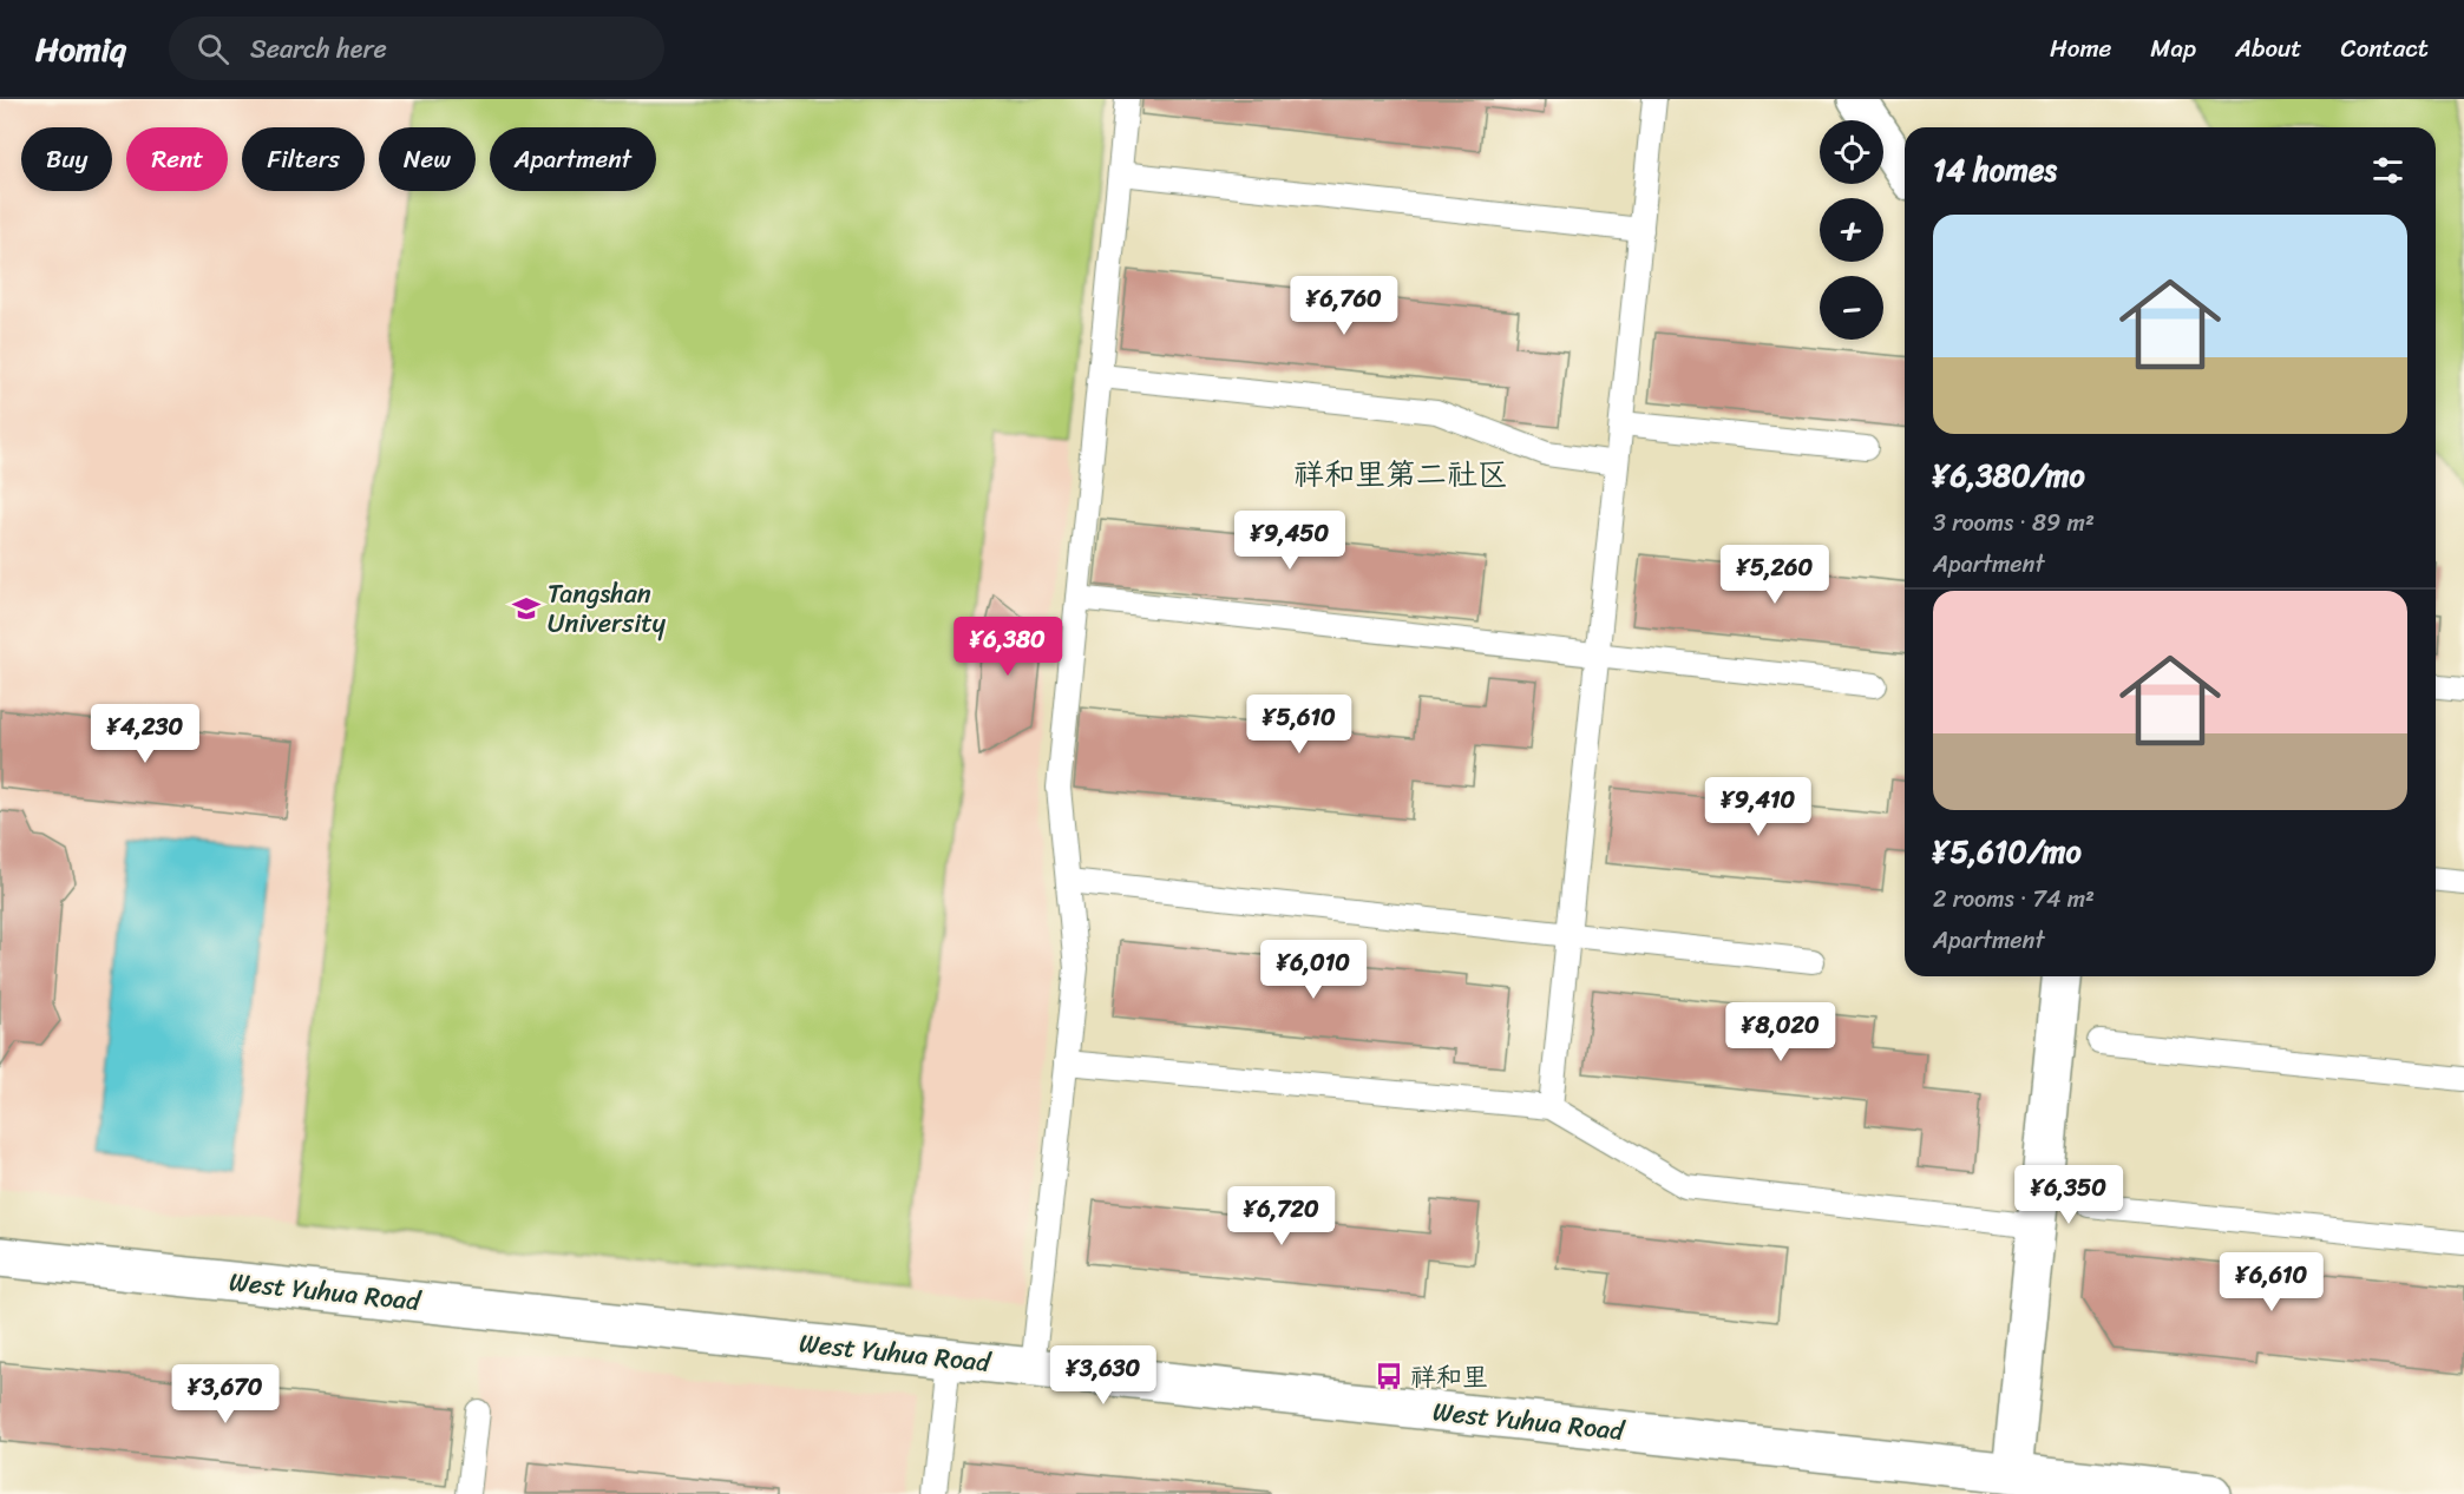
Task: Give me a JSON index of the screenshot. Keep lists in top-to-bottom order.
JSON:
{
  "streets": {
    "street": ["West Yuhua Road"]
  },
  "districts": ["祥和里第二社区"],
  "places": {
    "school or university": ["Tangshan University"],
    "bus stop": ["祥和里"]
  },
  "page": {
    "header": "Homiq",
    "search": "Search here",
    "nav": [
      "Home",
      "Map",
      "About",
      "Contact"
    ],
    "map_buttons": ["+", "−"],
    "chip": [
      "Buy",
      "Rent",
      "Filters",
      "New",
      "Apartment"
    ],
    "heading": "14 homes",
    "list": [
      {
        "name": "¥6,380/mo",
        "note": "3 rooms · 89 m² · Apartment"
      },
      {
        "name": "¥5,610/mo",
        "note": "2 rooms · 74 m² · Apartment"
      }
    ],
    "price": [
      "¥6,760",
      "¥9,450",
      "¥5,260",
      "¥6,380",
      "¥5,610",
      "¥4,230",
      "¥9,410",
      "¥6,010",
      "¥8,020",
      "¥6,350",
      "¥6,720",
      "¥6,610",
      "¥3,630",
      "¥3,670"
    ]
  }
}
